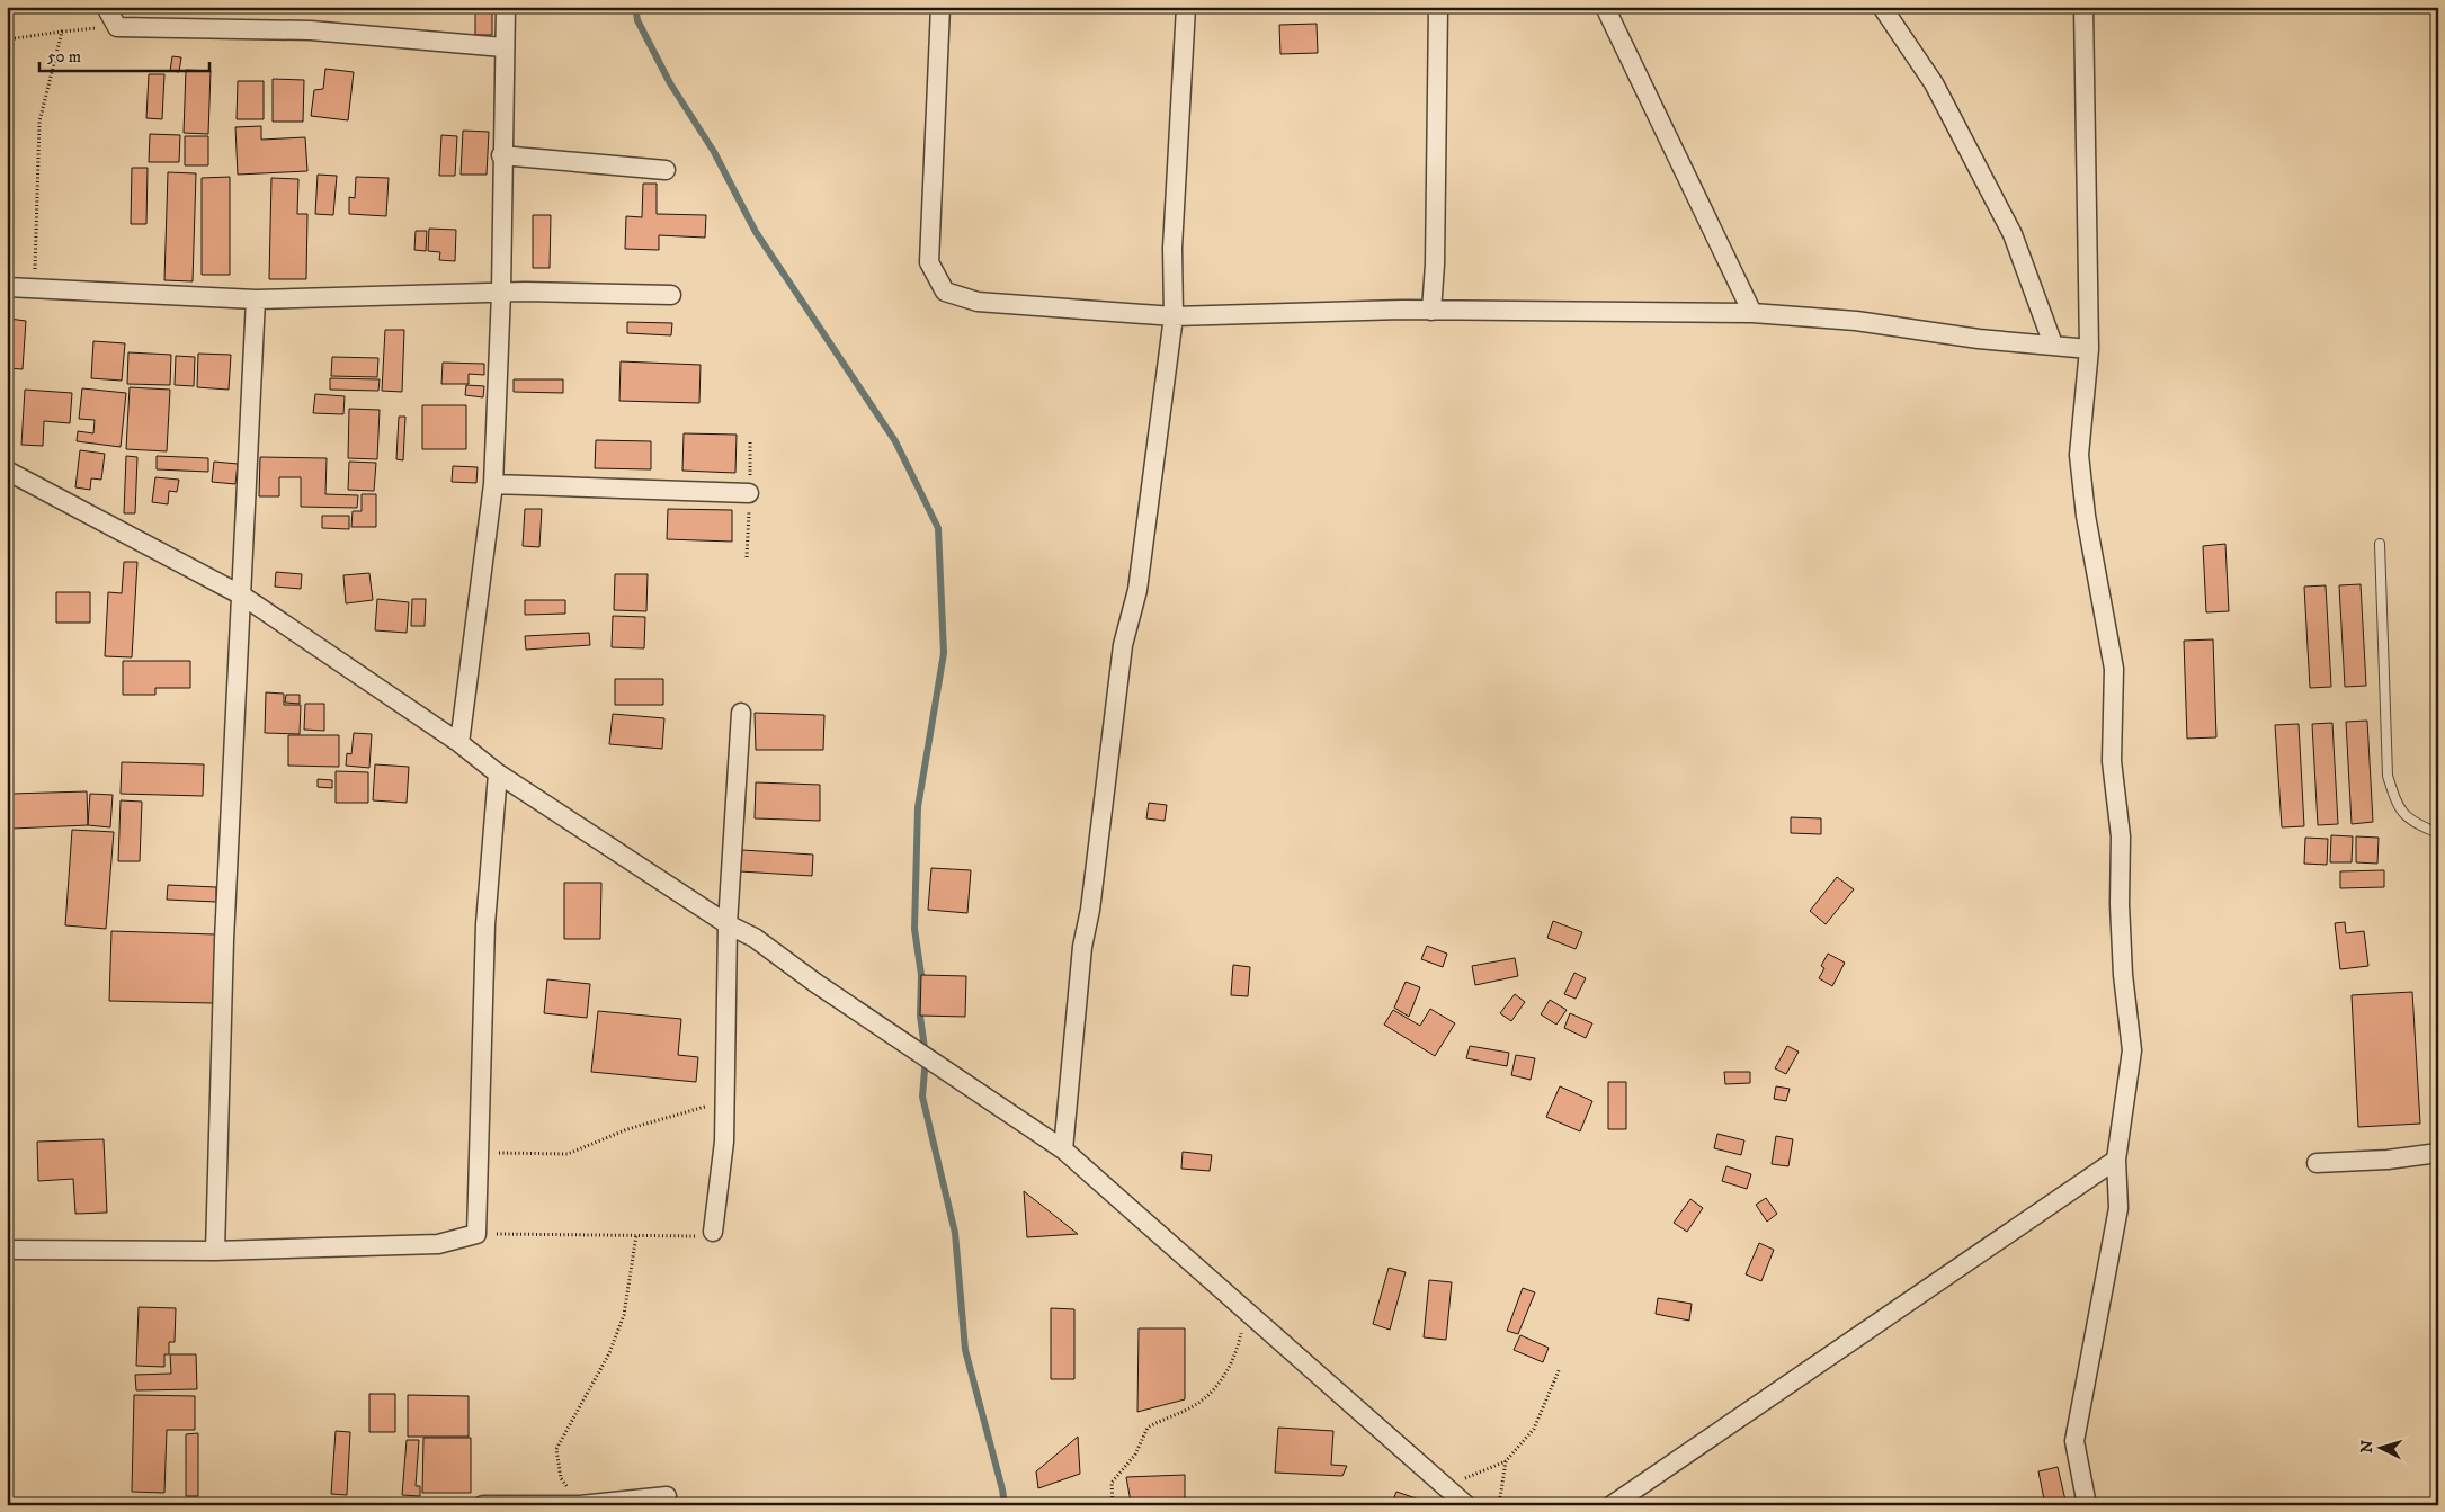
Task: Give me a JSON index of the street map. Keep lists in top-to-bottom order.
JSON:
{
  "scale_bar": "50 m",
  "north": "left"
}
